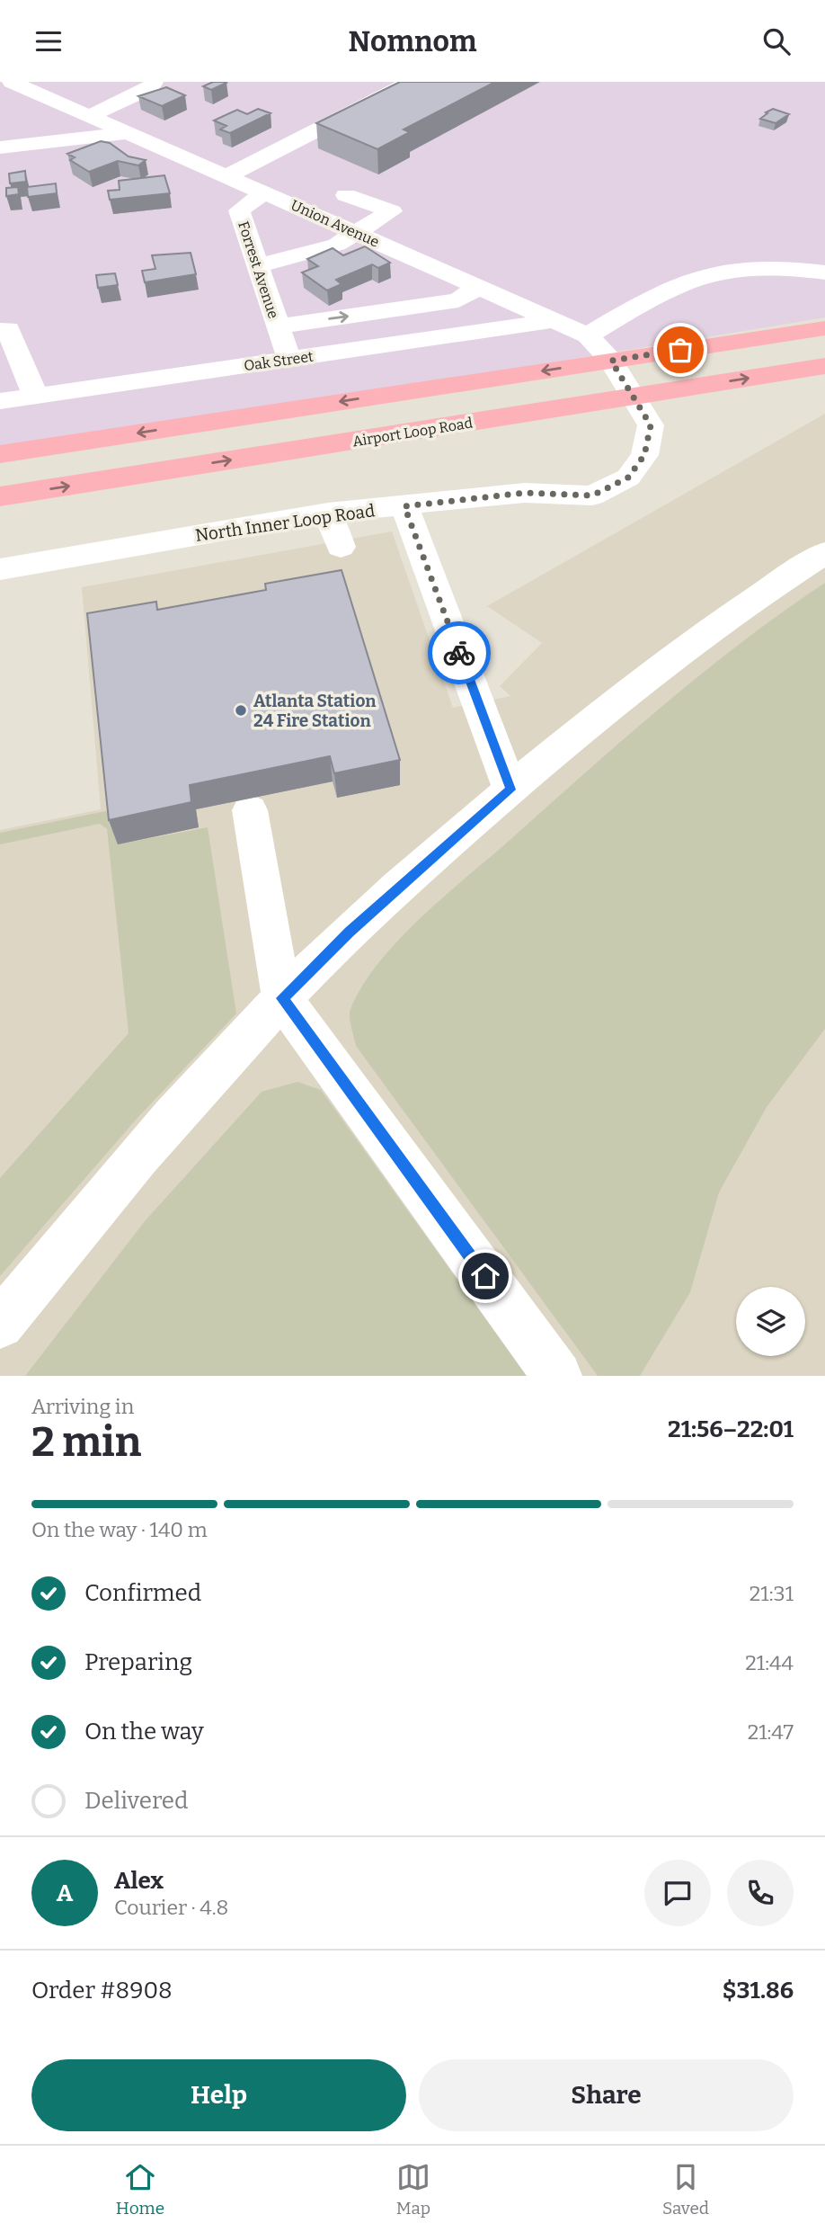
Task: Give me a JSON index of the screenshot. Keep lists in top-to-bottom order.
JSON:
{
  "streets": {
    "main road": ["Airport Loop Road"],
    "street": [
      "Union Avenue",
      "Forrest Avenue",
      "Oak Street",
      "North Inner Loop Road"
    ]
  },
  "crossings": [
    ["Union Avenue", "Forrest Avenue"],
    ["Union Avenue", "Oak Street"],
    ["Union Avenue", "Airport Loop Road"],
    ["Union Avenue", "North Inner Loop Road"],
    ["Forrest Avenue", "Oak Street"],
    ["Airport Loop Road", "North Inner Loop Road"]
  ],
  "places": ["Atlanta Station 24 Fire Station"],
  "page": {
    "header": "Nomnom",
    "heading": ["2 min", "Arriving in", "21:56–22:01"],
    "panel": [
      "Alex",
      "Courier · 4.8",
      "Order #8908",
      "$31.86"
    ],
    "bar": "On the way · 140 m",
    "list": [
      ["Confirmed", "21:31"],
      ["Preparing", "21:44"],
      ["On the way", "21:47"],
      "Delivered"
    ],
    "round": "A",
    "buttons": ["Help", "Share"],
    "tabs": ["Home", "Map", "Saved"]
  }
}
